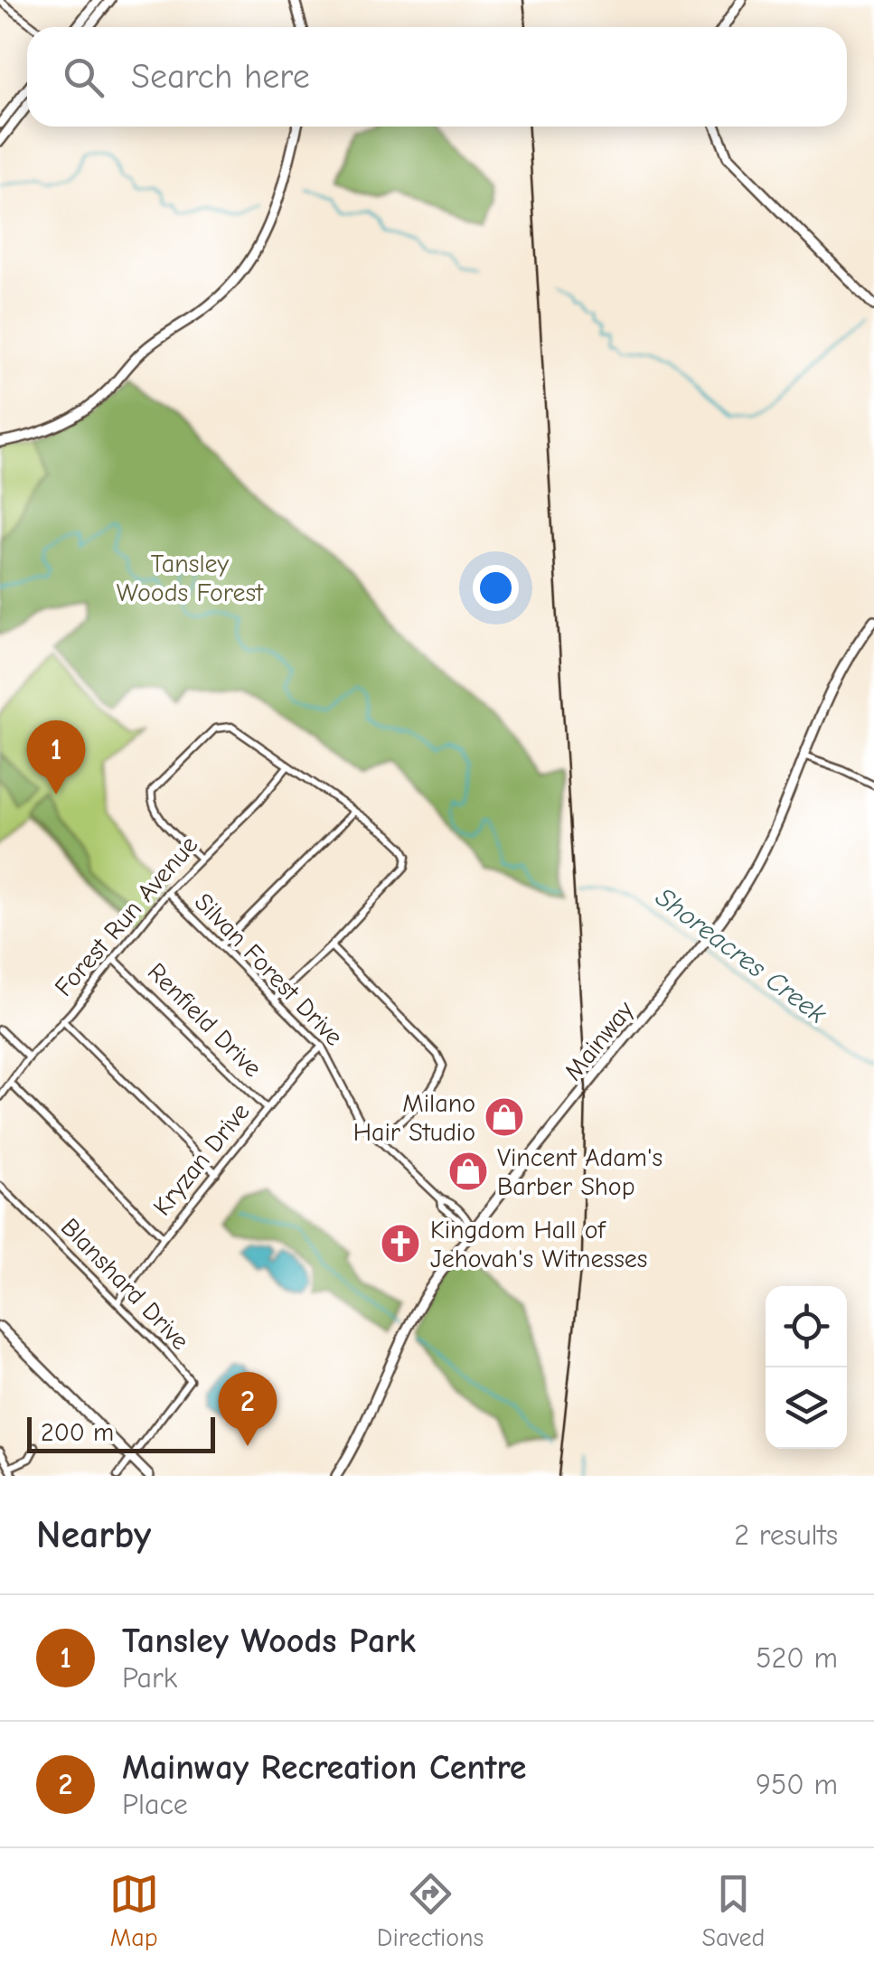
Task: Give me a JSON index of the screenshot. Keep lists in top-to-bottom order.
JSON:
{
  "streets": {
    "street": [
      "Forest Run Avenue",
      "Silvan Forest Drive",
      "Renfield Drive",
      "Mainway",
      "Kryzan Drive",
      "Blanshard Drive"
    ]
  },
  "crossings": [
    ["Forest Run Avenue", "Silvan Forest Drive"],
    ["Forest Run Avenue", "Renfield Drive"],
    ["Silvan Forest Drive", "Mainway"],
    ["Silvan Forest Drive", "Kryzan Drive"],
    ["Renfield Drive", "Kryzan Drive"],
    ["Kryzan Drive", "Blanshard Drive"]
  ],
  "water": ["Shoreacres Creek"],
  "parks": ["Tansley Woods Forest"],
  "places": {
    "shop": ["Milano Hair Studio", "Vincent Adam's Barber Shop"],
    "church": ["Kingdom Hall of Jehovah's Witnesses"]
  },
  "scale_bar": "200 m",
  "page": {
    "search": "Search here",
    "pins": ["1", "2"],
    "scale": "200 m",
    "heading": ["Nearby", "2 results"],
    "list": [
      {
        "mark": "1",
        "name": "Tansley Woods Park",
        "note": "Park",
        "value": "520 m"
      },
      {
        "mark": "2",
        "name": "Mainway Recreation Centre",
        "note": "Place",
        "value": "950 m"
      }
    ],
    "nav": ["Map", "Directions", "Saved"]
  }
}
